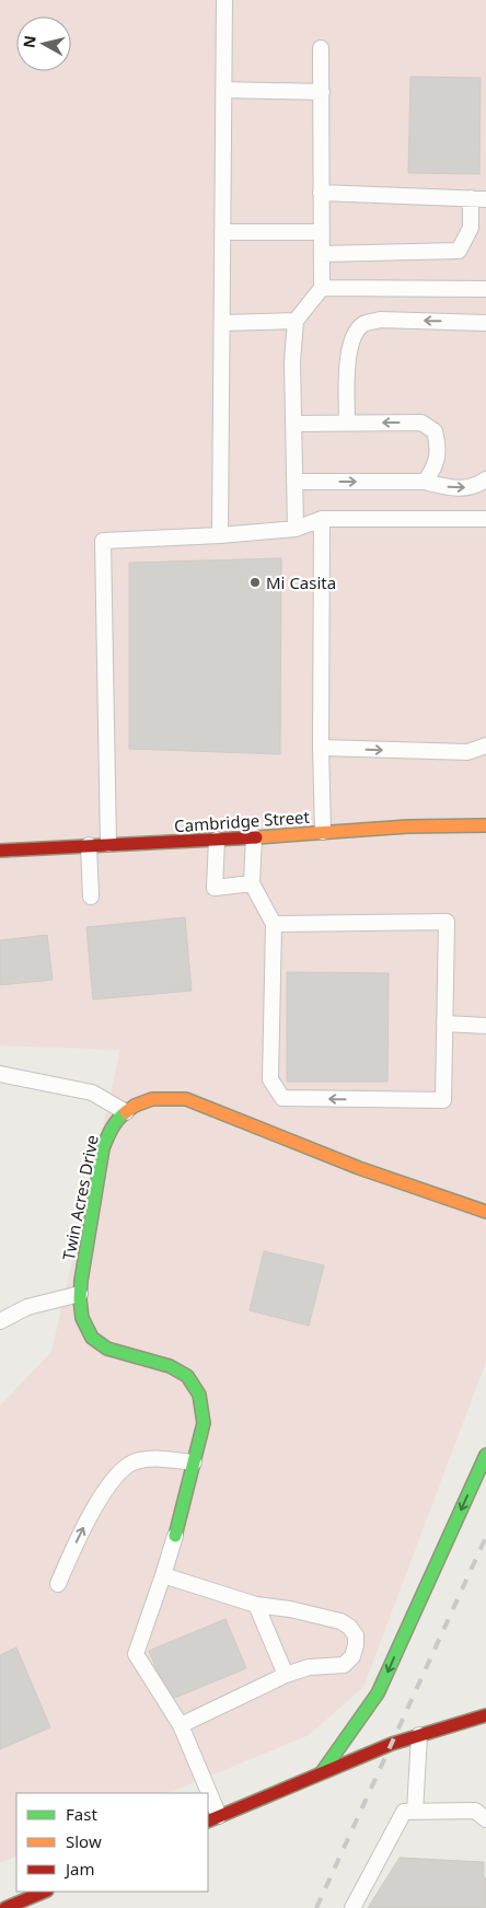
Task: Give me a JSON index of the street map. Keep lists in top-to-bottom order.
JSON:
{
  "streets": {
    "street": ["Cambridge Street", "Twin Acres Drive"]
  },
  "places": ["Mi Casita"],
  "legend": ["Fast", "Slow", "Jam"],
  "north": "left"
}
